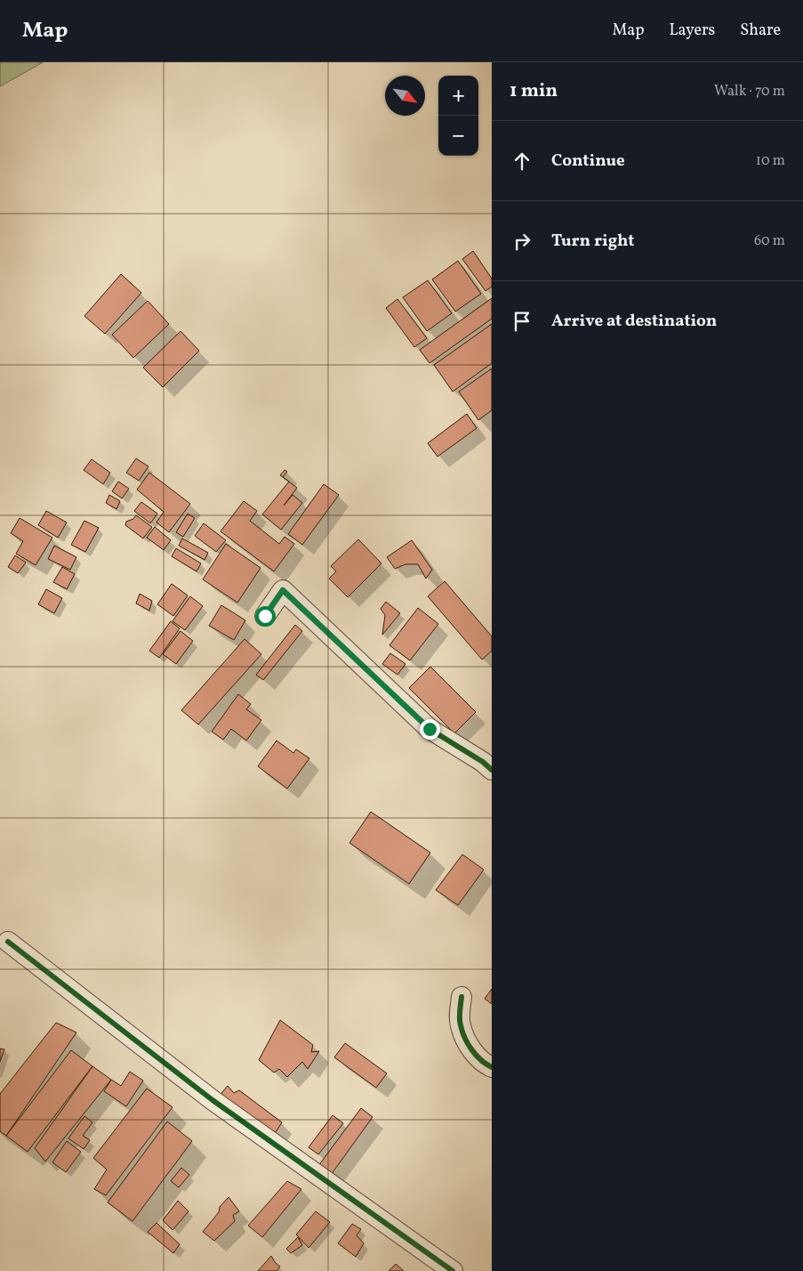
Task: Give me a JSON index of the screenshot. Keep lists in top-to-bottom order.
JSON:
{
  "north": "bottom right",
  "page": {
    "header": "Map",
    "nav": ["Map", "Layers", "Share"],
    "heading": ["1 min", "Walk · 70 m"],
    "map_buttons": ["+", "−"],
    "list": [
      ["Continue", "10 m"],
      ["Turn right", "60 m"],
      "Arrive at destination"
    ]
  }
}
